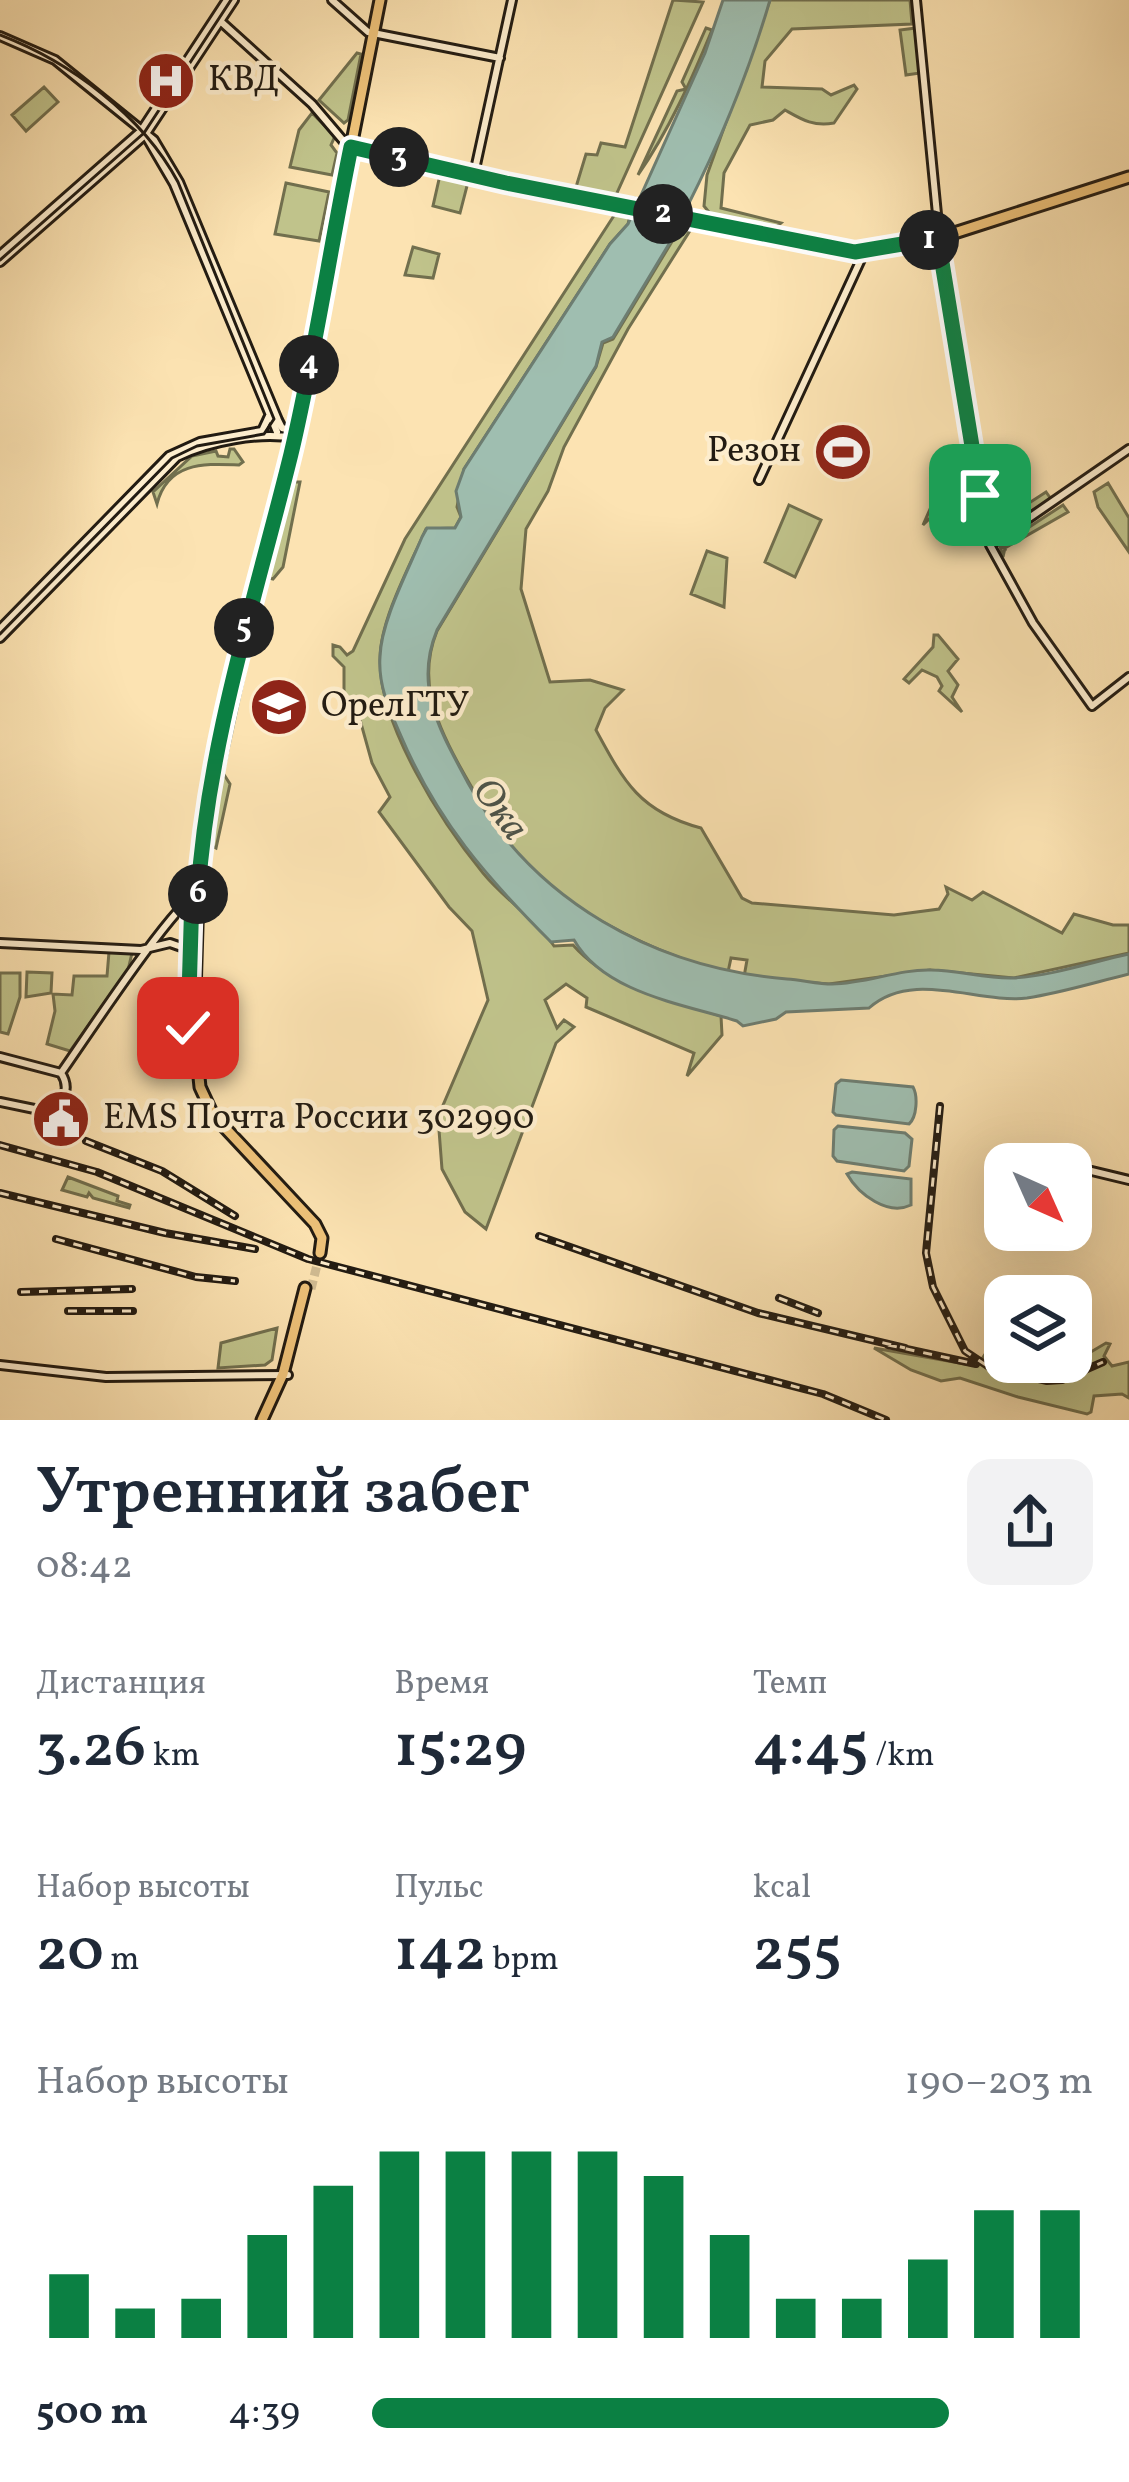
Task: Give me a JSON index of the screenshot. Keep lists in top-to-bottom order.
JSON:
{
  "water": ["Ока"],
  "places": {
    "hospital": ["КВД"],
    "sports": ["Резон"],
    "school or university": ["ОрелГТУ"],
    "public building": ["EMS Почта России 302990"]
  },
  "north": "bottom right",
  "page": {
    "pins": [
      "3",
      "2",
      "1",
      "4",
      "5",
      "6"
    ],
    "heading": ["Утренний забег", "08:42"],
    "stats": [
      ["Дистанция", "3.26 km"],
      ["Время", "15:29"],
      ["Темп", "4:45 /km"],
      ["Набор высоты", "20 m"],
      ["Пульс", "142 bpm"],
      ["kcal", "255"]
    ],
    "chart": ["Набор высоты", "190–203 m"],
    "list": [
      {
        "name": "500 m",
        "note": "4:39"
      }
    ]
  }
}
